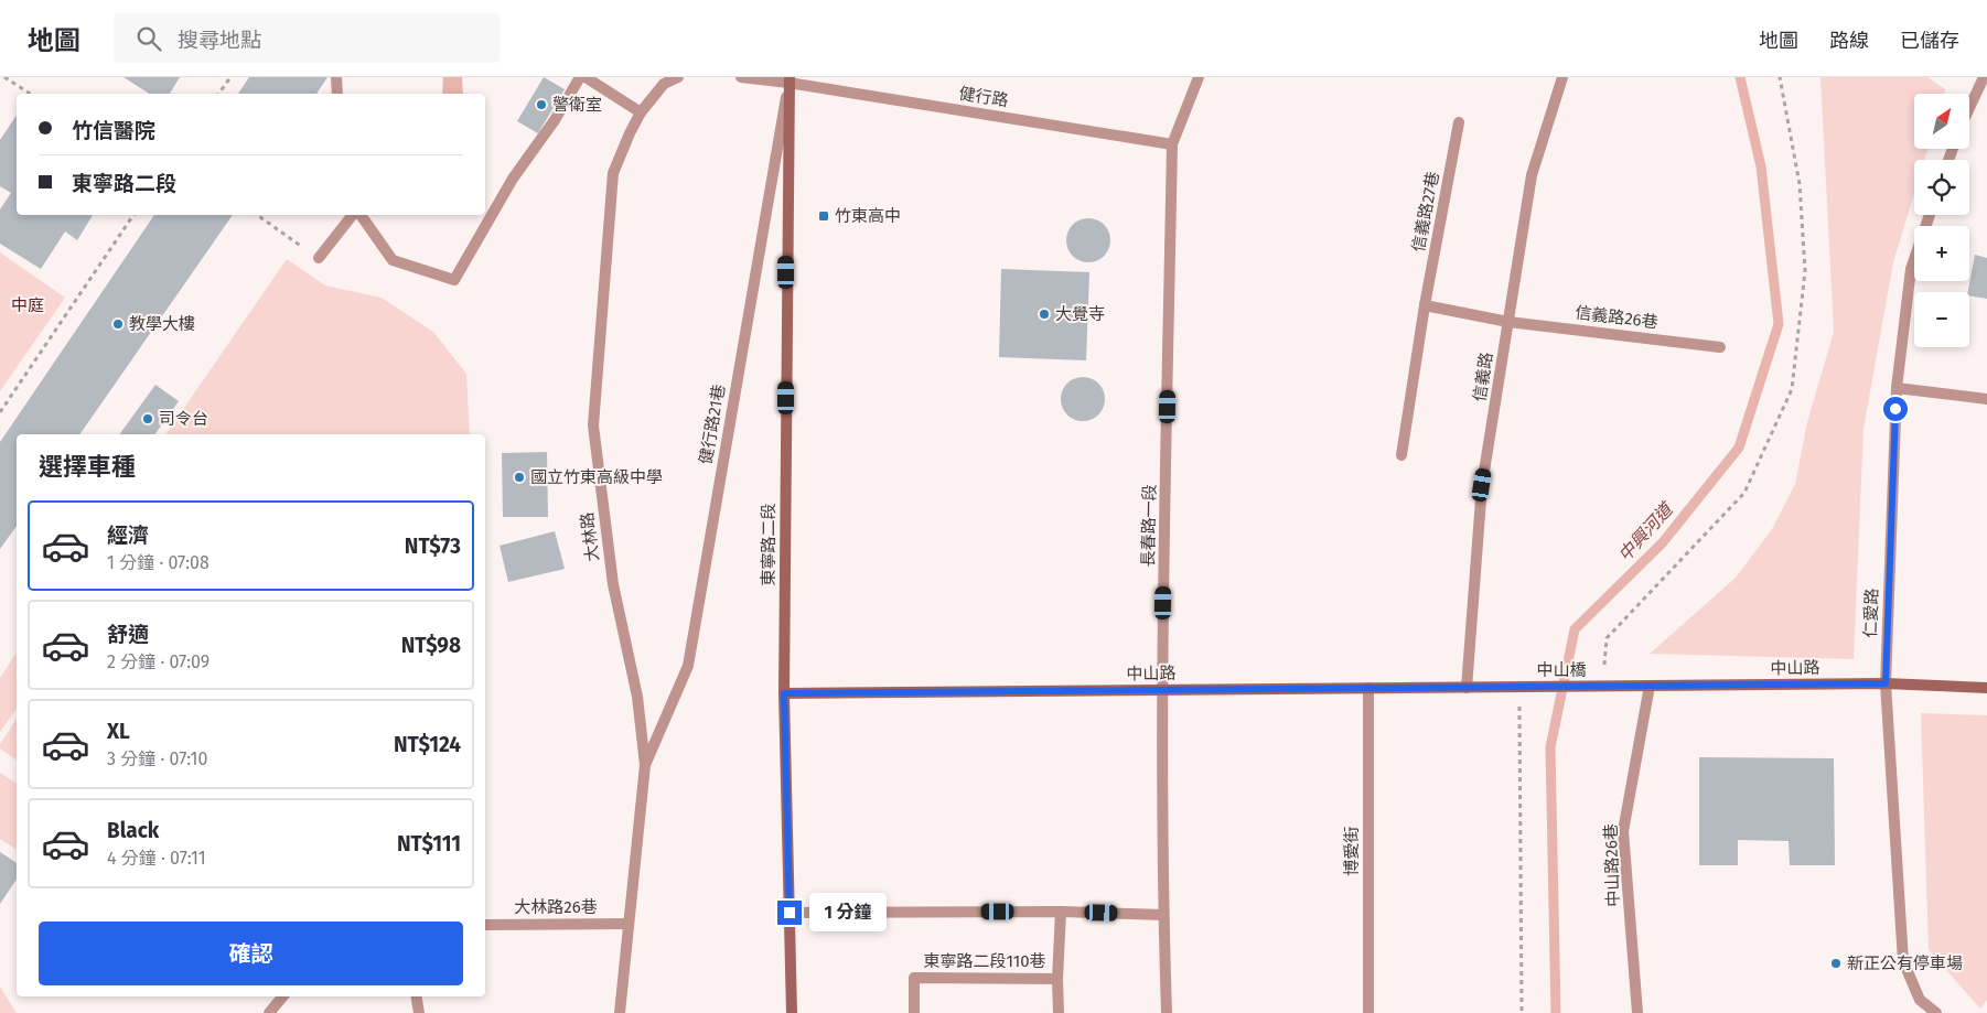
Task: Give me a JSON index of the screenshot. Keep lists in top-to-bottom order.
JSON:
{
  "streets": {
    "street": [
      "健行路",
      "信義路27巷",
      "信義路26巷",
      "信義路",
      "健行路21巷",
      "長春路一段",
      "大林路",
      "東寧路二段",
      "仁愛路",
      "中山路",
      "中山橋",
      "博愛街",
      "中山路26巷",
      "大林路26巷",
      "東寧路二段110巷"
    ]
  },
  "crossings": [
    ["健行路", "健行路21巷"],
    ["健行路", "長春路一段"],
    ["健行路", "東寧路二段"],
    ["信義路26巷", "信義路"],
    ["信義路", "中山路"],
    ["健行路21巷", "大林路"],
    ["健行路21巷", "東寧路二段"],
    ["長春路一段", "中山路"],
    ["大林路", "大林路26巷"],
    ["東寧路二段", "中山路"],
    ["仁愛路", "中山路"],
    ["中山路", "中山橋"],
    ["中山路", "博愛街"],
    ["中山路", "中山路26巷"]
  ],
  "water": ["中興河道"],
  "parks": ["中庭"],
  "places": {
    "other": [
      "警衛室",
      "大覺寺",
      "教學大樓",
      "司令台",
      "國立竹東高級中學",
      "新正公有停車場"
    ],
    "transit": ["竹東高中"]
  },
  "north": "top right",
  "page": {
    "header": "地圖",
    "search": "搜尋地點",
    "nav": ["地圖", "路線", "已儲存"],
    "map_buttons": ["+", "−"],
    "banner": ["竹信醫院", "東寧路二段"],
    "heading": "選擇車種",
    "list": [
      {
        "name": "經濟",
        "note": "1 分鐘 · 07:08",
        "value": "NT$73"
      },
      {
        "name": "舒適",
        "note": "2 分鐘 · 07:09",
        "value": "NT$98"
      },
      {
        "name": "XL",
        "note": "3 分鐘 · 07:10",
        "value": "NT$124"
      },
      {
        "name": "Black",
        "note": "4 分鐘 · 07:11",
        "value": "NT$111"
      }
    ],
    "bubble": "1 分鐘",
    "buttons": "確認"
  }
}
